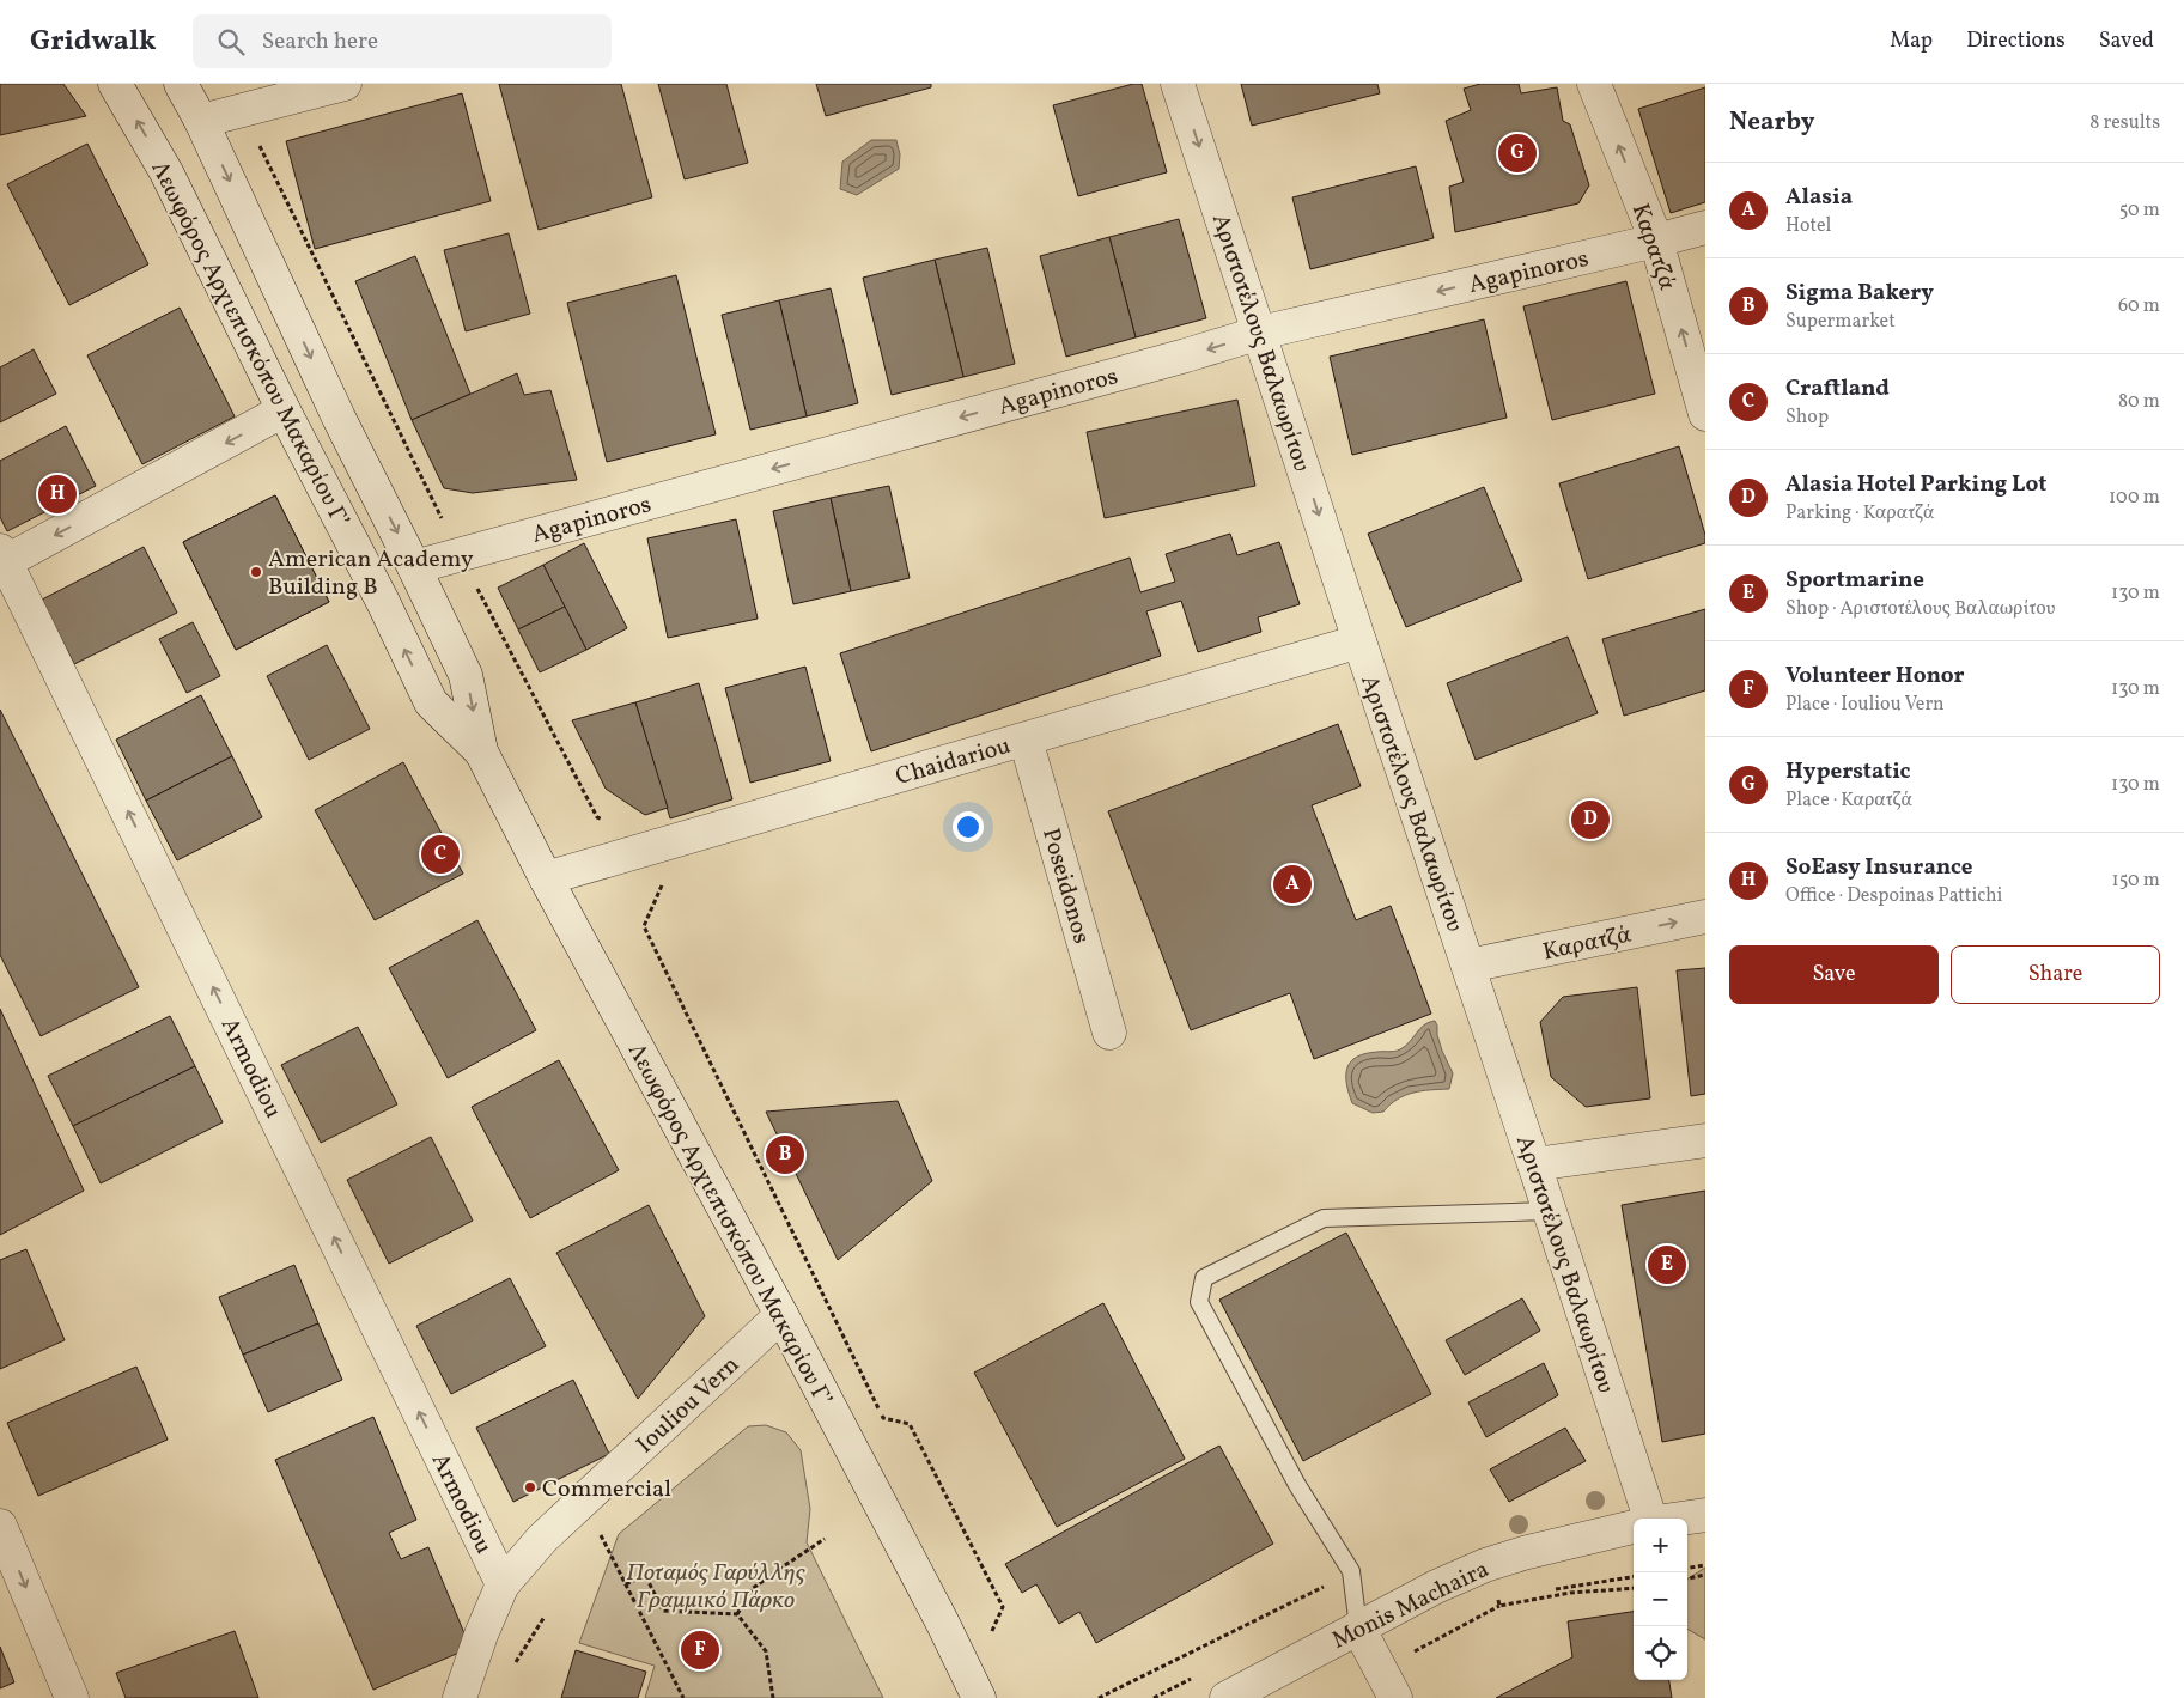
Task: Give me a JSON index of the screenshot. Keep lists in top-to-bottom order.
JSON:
{
  "streets": {
    "street": [
      "Καρατζά",
      "Agapinoros",
      "Αριστοτέλους Βαλαωρίτου",
      "Λεωφόρος Αρχιεπισκόπου Μακαρίου Γ’",
      "Chaidariou",
      "Poseidonos",
      "Armodiou",
      "Iouliou Vern",
      "Monis Machaira"
    ]
  },
  "crossings": [
    ["Καρατζά", "Agapinoros"],
    ["Καρατζά", "Αριστοτέλους Βαλαωρίτου"],
    ["Agapinoros", "Αριστοτέλους Βαλαωρίτου"],
    ["Agapinoros", "Λεωφόρος Αρχιεπισκόπου Μακαρίου Γ’"],
    ["Αριστοτέλους Βαλαωρίτου", "Chaidariou"],
    ["Λεωφόρος Αρχιεπισκόπου Μακαρίου Γ’", "Chaidariou"],
    ["Λεωφόρος Αρχιεπισκόπου Μακαρίου Γ’", "Iouliou Vern"],
    ["Chaidariou", "Poseidonos"],
    ["Armodiou", "Iouliou Vern"]
  ],
  "one_way": ["Agapinoros", "Αριστοτέλους Βαλαωρίτου", "Armodiou"],
  "parks": ["Ποταμός Γαρύλλης Γραμμικό Πάρκο"],
  "places": ["American Academy Building B", "Commercial"],
  "page": {
    "header": "Gridwalk",
    "search": "Search here",
    "nav": ["Map", "Directions", "Saved"],
    "heading": ["Nearby", "8 results"],
    "pins": [
      "G",
      "H",
      "D",
      "C",
      "A",
      "B",
      "E",
      "F"
    ],
    "list": [
      {
        "mark": "A",
        "name": "Alasia",
        "note": "Hotel",
        "value": "50 m"
      },
      {
        "mark": "B",
        "name": "Sigma Bakery",
        "note": "Supermarket",
        "value": "60 m"
      },
      {
        "mark": "C",
        "name": "Craftland",
        "note": "Shop",
        "value": "80 m"
      },
      {
        "mark": "D",
        "name": "Alasia Hotel Parking Lot",
        "note": "Parking · Καρατζά",
        "value": "100 m"
      },
      {
        "mark": "E",
        "name": "Sportmarine",
        "note": "Shop · Αριστοτέλους Βαλαωρίτου",
        "value": "130 m"
      },
      {
        "mark": "F",
        "name": "Volunteer Honor",
        "note": "Place · Iouliou Vern",
        "value": "130 m"
      },
      {
        "mark": "G",
        "name": "Hyperstatic",
        "note": "Place · Καρατζά",
        "value": "130 m"
      },
      {
        "mark": "H",
        "name": "SoEasy Insurance",
        "note": "Office · Despoinas Pattichi",
        "value": "150 m"
      }
    ],
    "buttons": ["Save", "Share"],
    "map_buttons": ["+", "−"]
  }
}
